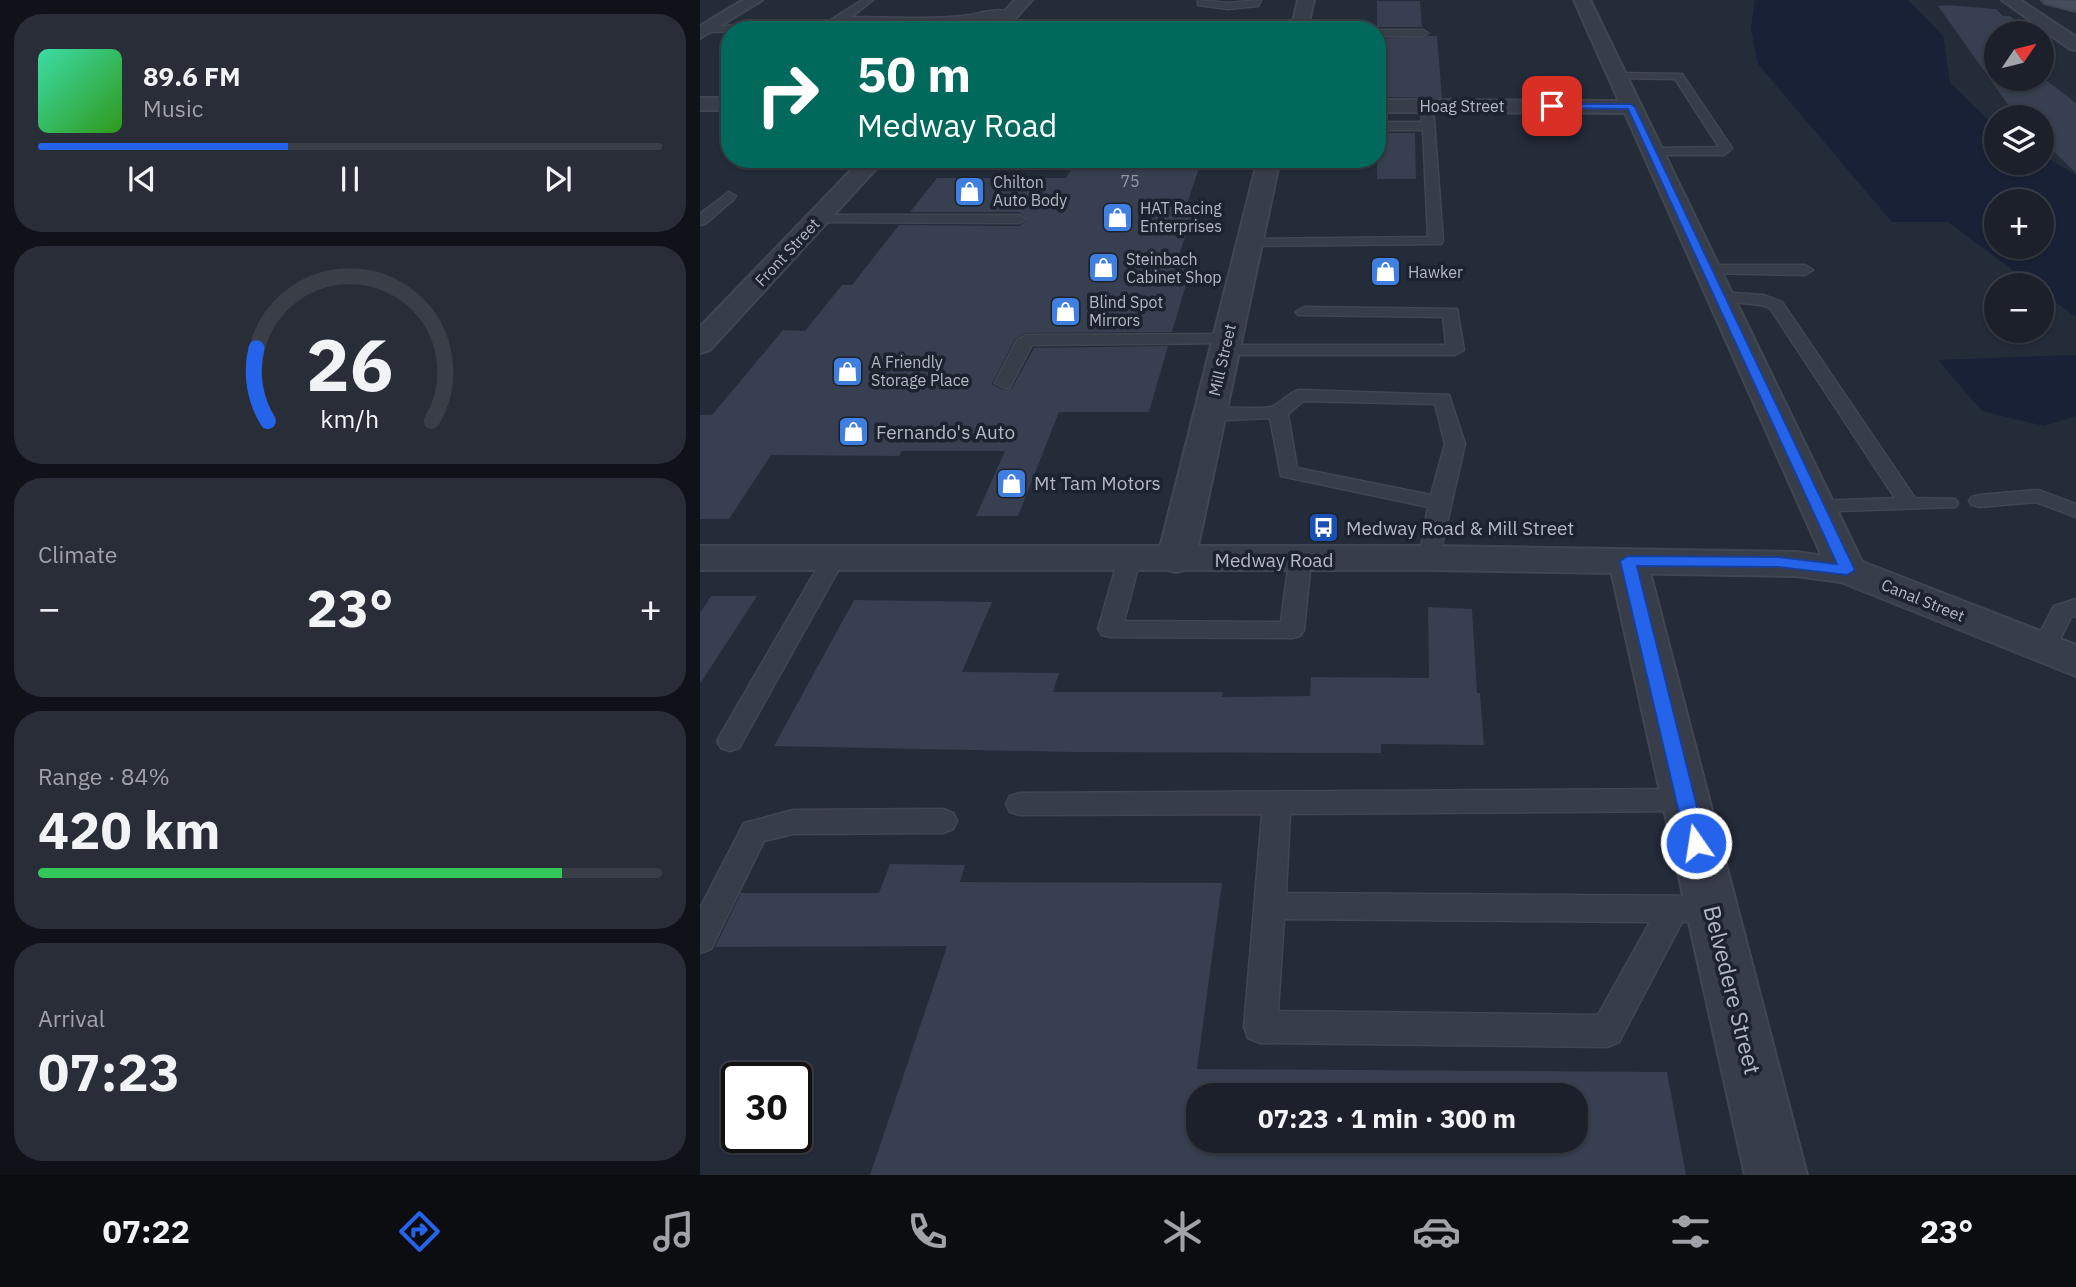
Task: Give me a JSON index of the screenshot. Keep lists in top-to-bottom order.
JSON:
{
  "streets": {
    "street": [
      "Hoag Street",
      "Front Street",
      "Mill Street",
      "Medway Road",
      "Canal Street",
      "Belvedere Street"
    ]
  },
  "crossings": [
    ["Mill Street", "Medway Road"],
    ["Medway Road", "Canal Street"],
    ["Medway Road", "Belvedere Street"]
  ],
  "places": {
    "shop": [
      "Chilton Auto Body",
      "HAT Racing Enterprises",
      "Steinbach Cabinet Shop",
      "Hawker",
      "Blind Spot Mirrors",
      "A Friendly Storage Place",
      "Fernando's Auto",
      "Mt Tam Motors"
    ],
    "bus stop": ["Medway Road & Mill Street"]
  },
  "house_numbers": ["75"],
  "north": "top right",
  "page": {
    "map_buttons": ["+", "−"],
    "turn": ["50 m", "Medway Road"],
    "song": ["89.6 FM", "Music"],
    "tile": [
      "Climate",
      ["Range · 84%", "420 km"],
      ["Arrival", "07:23"]
    ],
    "heat": ["−", "23°", "+"],
    "limit": "30",
    "trip": "07:23 · 1 min · 300 m",
    "tabs": ["07:22", "23°"],
    "gauge": ["26", "km/h"]
  }
}
